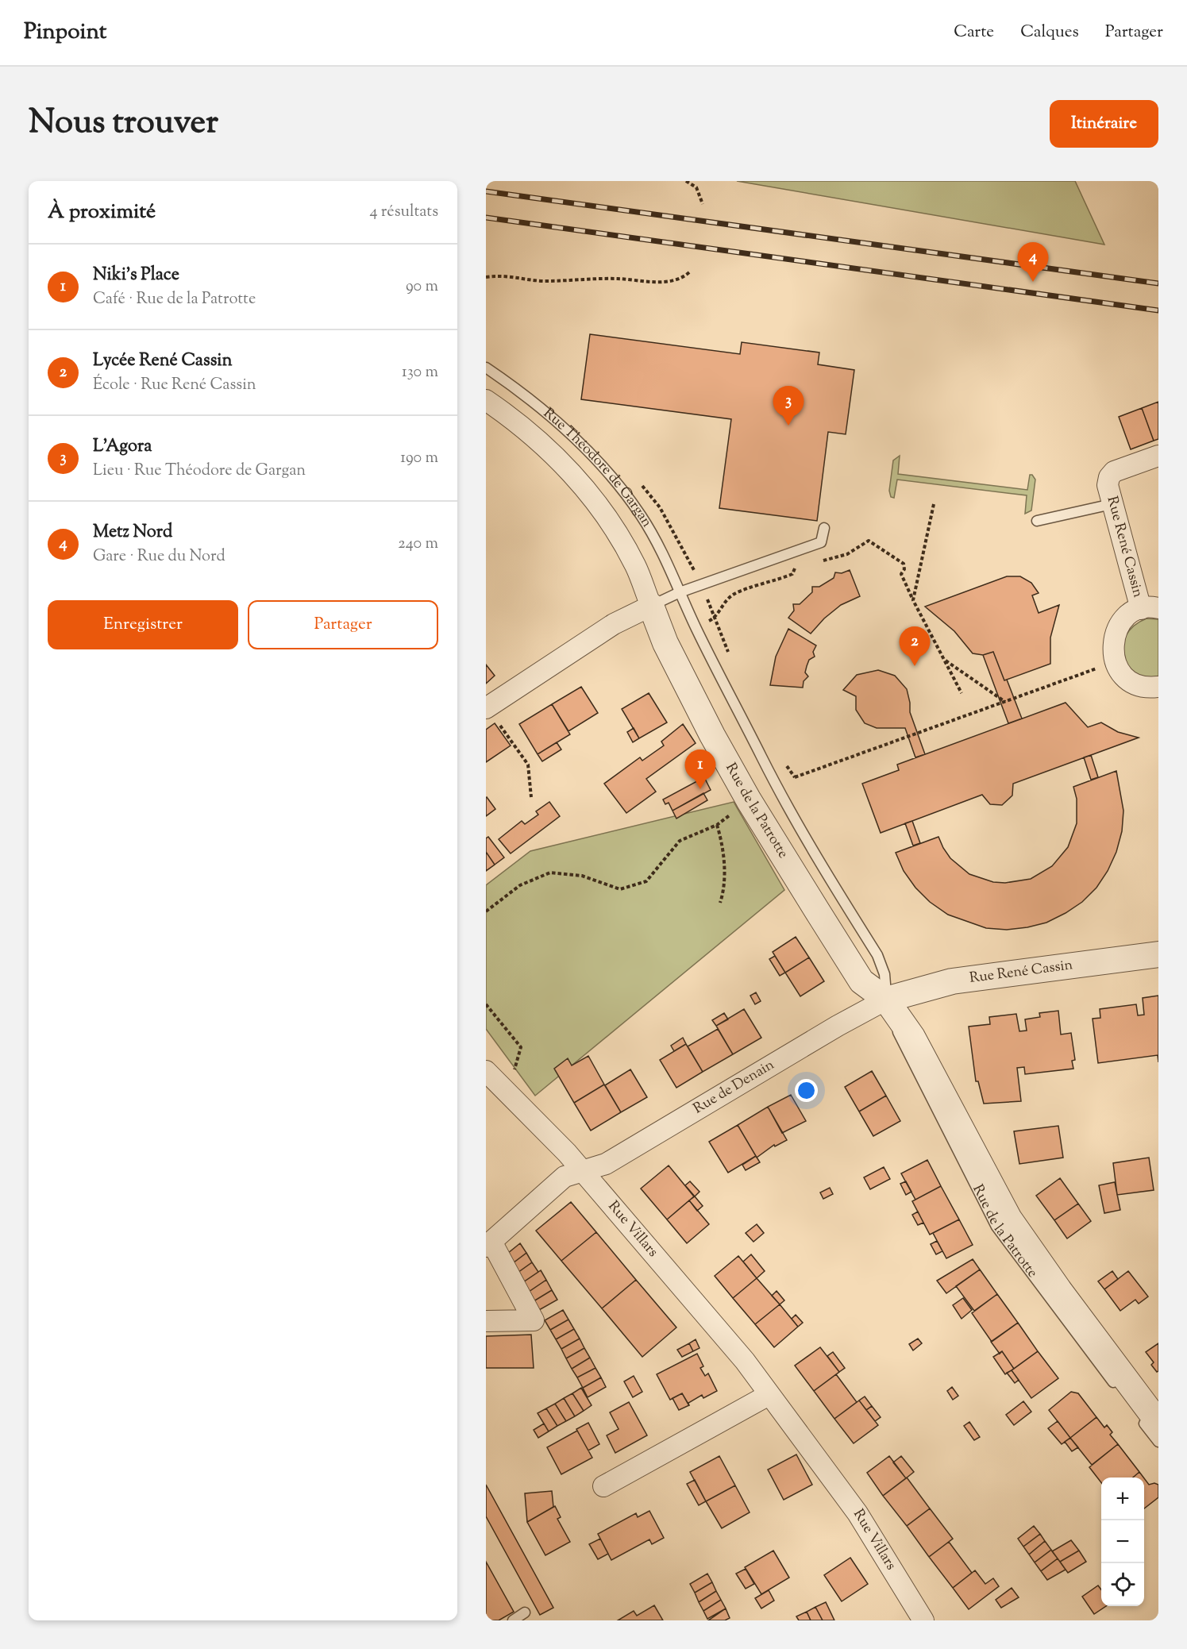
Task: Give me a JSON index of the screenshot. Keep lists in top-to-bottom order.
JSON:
{
  "streets": {
    "street": [
      "Rue Théodore de Gargan",
      "Rue René Cassin",
      "Rue de la Patrotte",
      "Rue de Denain",
      "Rue Villars"
    ]
  },
  "crossings": [
    ["Rue Théodore de Gargan", "Rue de la Patrotte"],
    ["Rue René Cassin", "Rue de la Patrotte"],
    ["Rue René Cassin", "Rue de Denain"],
    ["Rue de la Patrotte", "Rue de Denain"],
    ["Rue de Denain", "Rue Villars"]
  ],
  "page": {
    "header": "Pinpoint",
    "nav": ["Carte", "Calques", "Partager"],
    "title": "Nous trouver",
    "buttons": [
      "Itinéraire",
      ["Enregistrer", "Partager"]
    ],
    "heading": ["À proximité", "4 résultats"],
    "pins": [
      "4",
      "3",
      "2",
      "1"
    ],
    "list": [
      {
        "mark": "1",
        "name": "Niki's Place",
        "note": "Café · Rue de la Patrotte",
        "value": "90 m"
      },
      {
        "mark": "2",
        "name": "Lycée René Cassin",
        "note": "École · Rue René Cassin",
        "value": "130 m"
      },
      {
        "mark": "3",
        "name": "L'Agora",
        "note": "Lieu · Rue Théodore de Gargan",
        "value": "190 m"
      },
      {
        "mark": "4",
        "name": "Metz Nord",
        "note": "Gare · Rue du Nord",
        "value": "240 m"
      }
    ],
    "map_buttons": ["+", "−"]
  }
}
